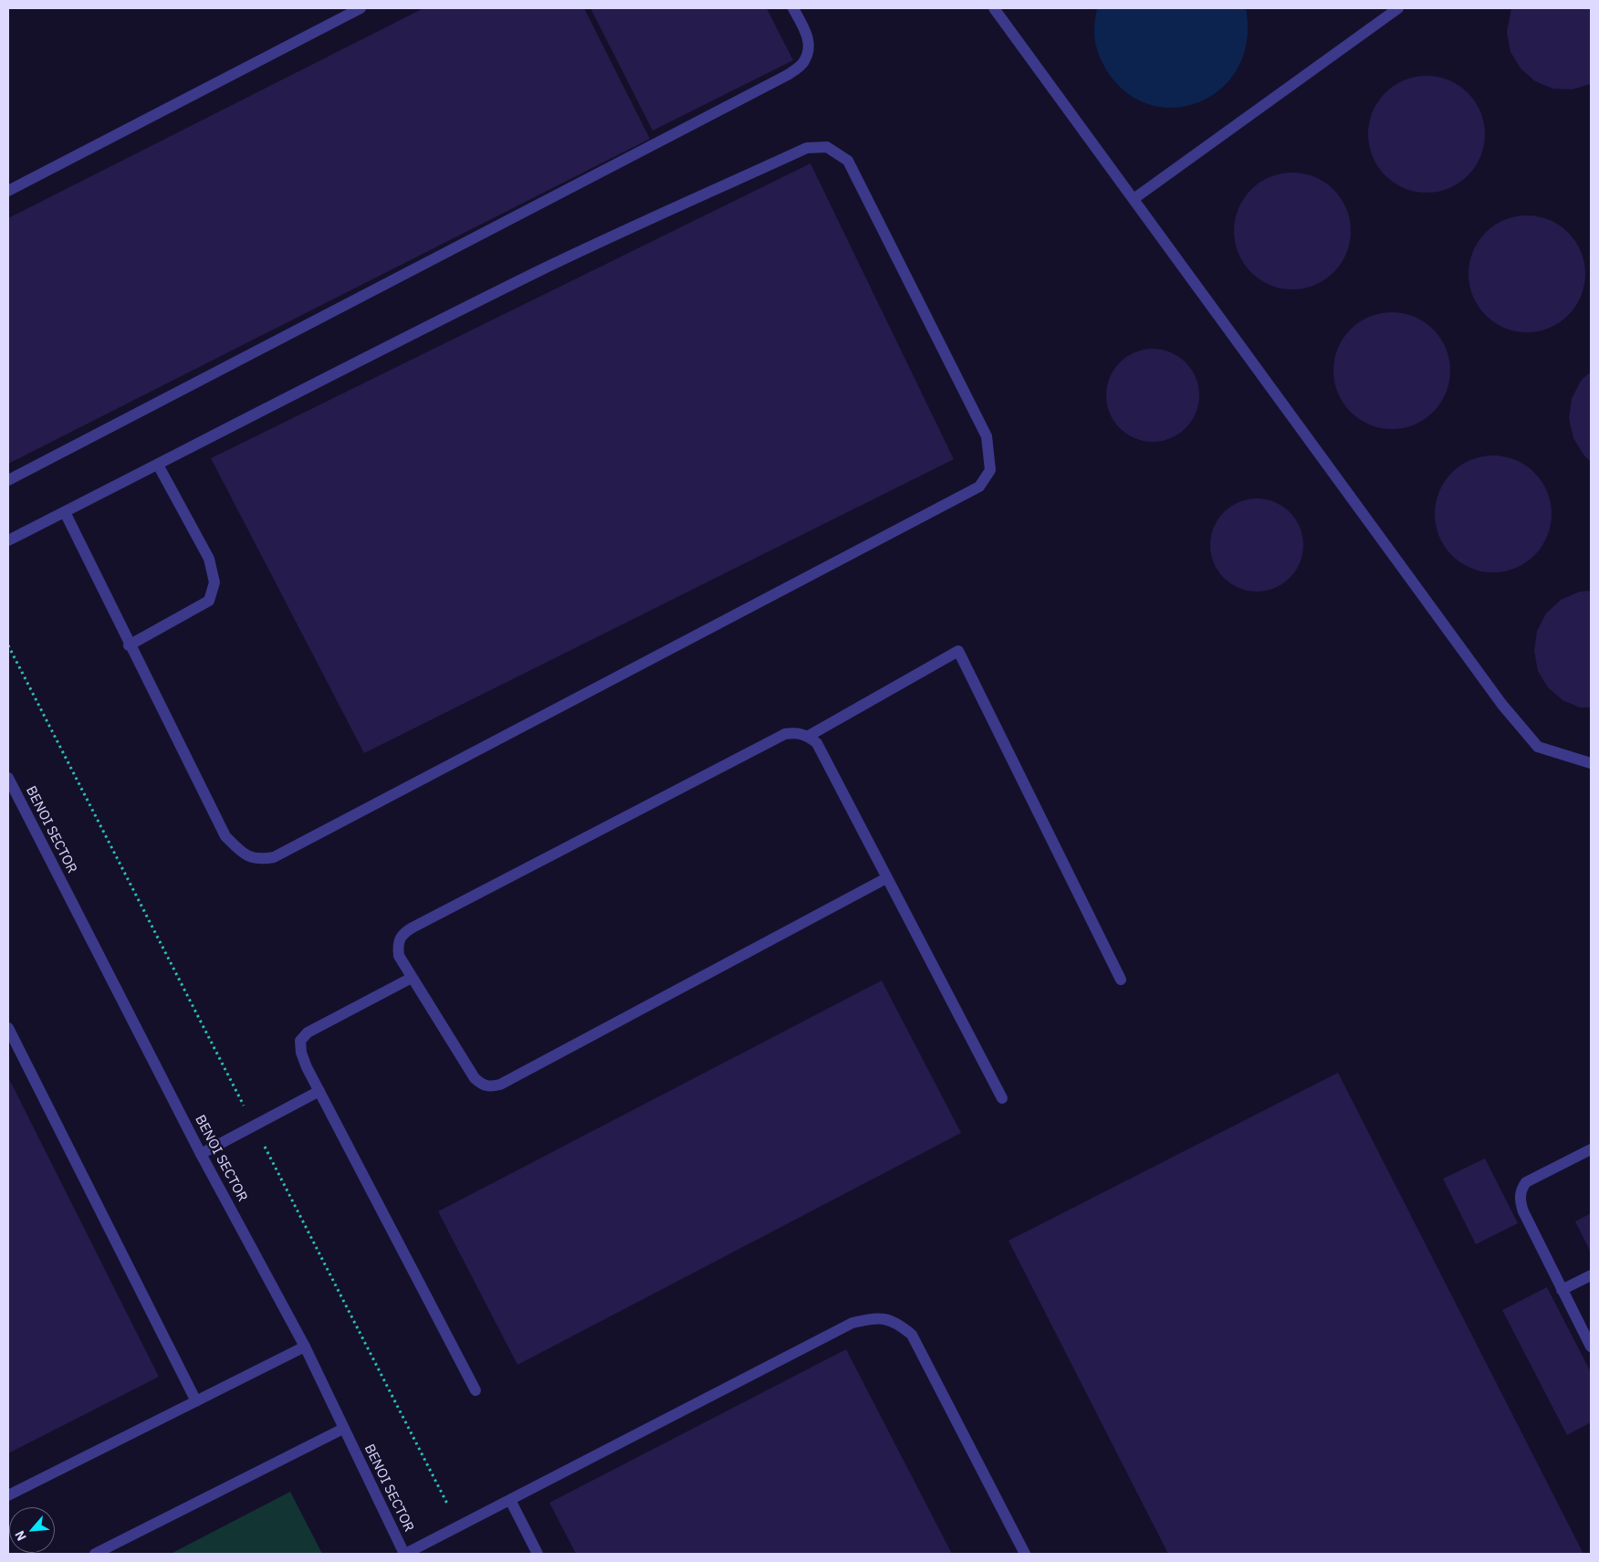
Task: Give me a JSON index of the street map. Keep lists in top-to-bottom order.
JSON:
{
  "streets": {
    "street": ["BENOI SECTOR"]
  },
  "north": "bottom left"
}
